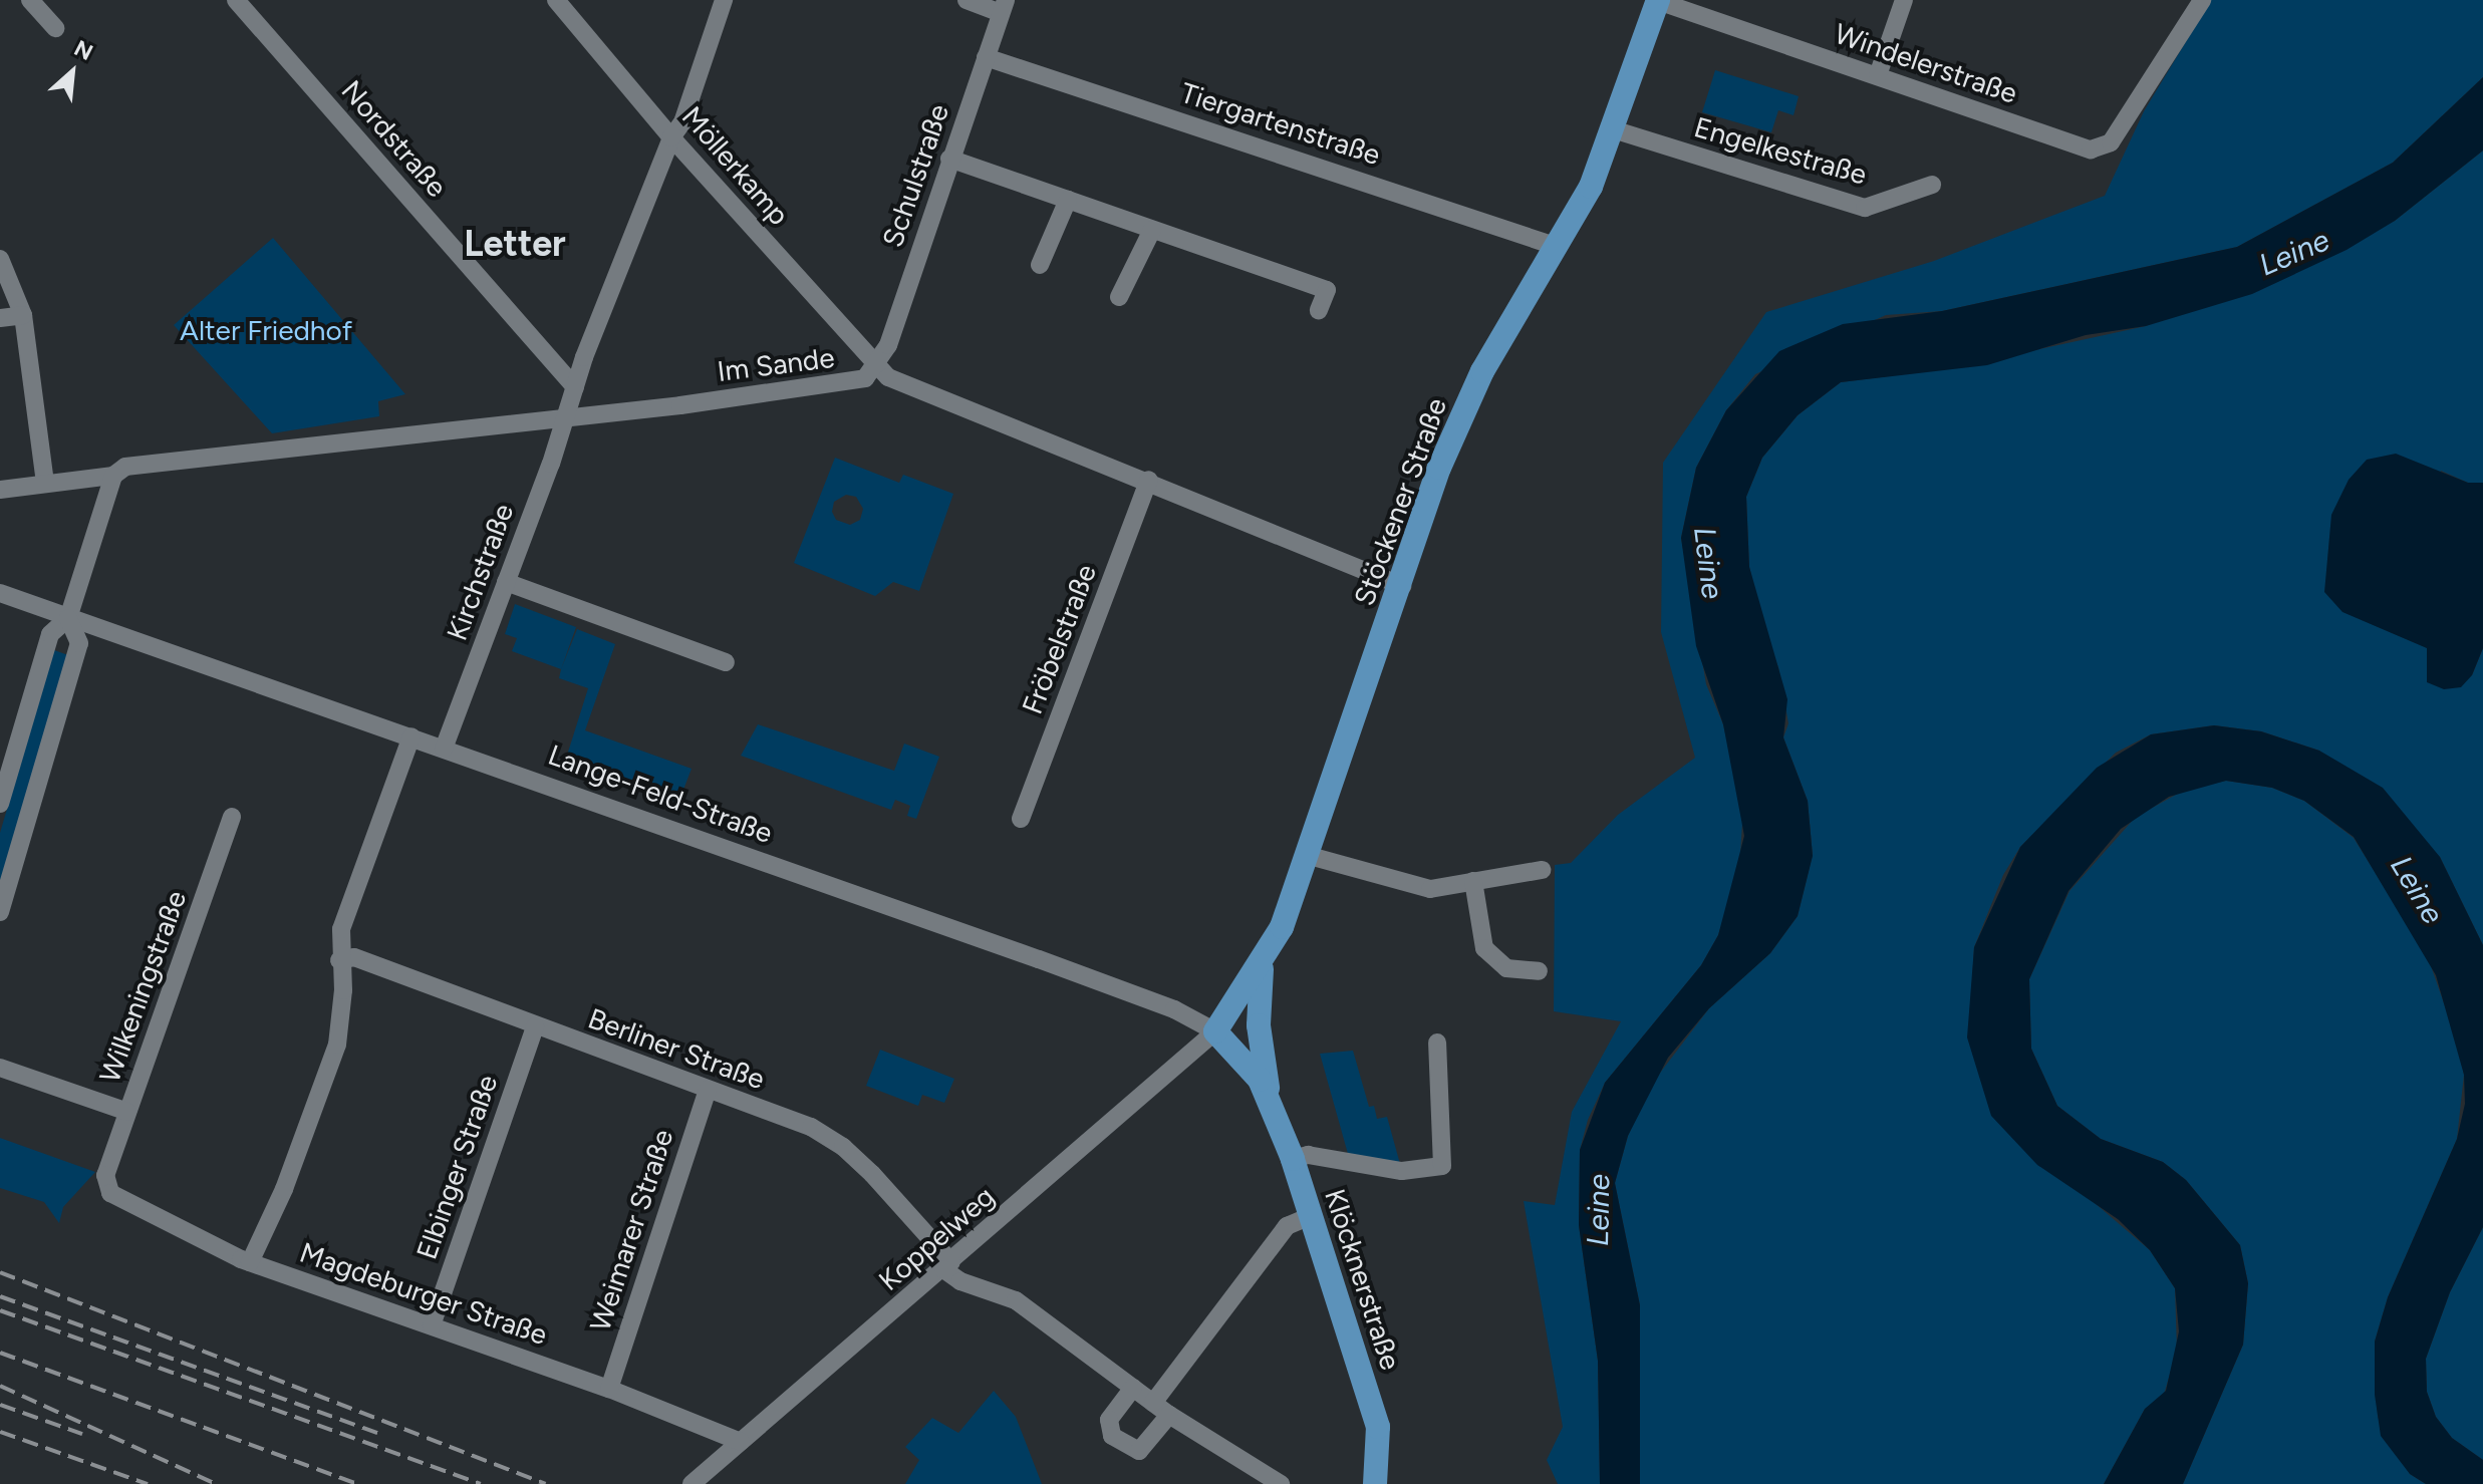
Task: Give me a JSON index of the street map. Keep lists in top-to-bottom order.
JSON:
{
  "streets": {
    "main road": ["Stöckener Straße", "Lange-Feld-Straße", "Klöcknerstraße"],
    "street": [
      "Windelerstraße",
      "Tiergartenstraße",
      "Nordstraße",
      "Engelkestraße",
      "Möllerkamp",
      "Schulstraße",
      "Im Sande",
      "Kirchstraße",
      "Fröbelstraße",
      "Wilkeningstraße",
      "Berliner Straße",
      "Elbinger Straße",
      "Weimarer Straße",
      "Koppelweg",
      "Magdeburger Straße"
    ]
  },
  "crossings": [
    ["Windelerstraße", "Stöckener Straße"],
    ["Tiergartenstraße", "Schulstraße"],
    ["Tiergartenstraße", "Stöckener Straße"],
    ["Nordstraße", "Kirchstraße"],
    ["Engelkestraße", "Stöckener Straße"],
    ["Möllerkamp", "Schulstraße"],
    ["Möllerkamp", "Im Sande"],
    ["Möllerkamp", "Kirchstraße"],
    ["Schulstraße", "Im Sande"],
    ["Im Sande", "Stöckener Straße"],
    ["Im Sande", "Kirchstraße"],
    ["Im Sande", "Fröbelstraße"],
    ["Stöckener Straße", "Lange-Feld-Straße"],
    ["Stöckener Straße", "Koppelweg"],
    ["Kirchstraße", "Lange-Feld-Straße"],
    ["Lange-Feld-Straße", "Koppelweg"],
    ["Lange-Feld-Straße", "Klöcknerstraße"],
    ["Wilkeningstraße", "Magdeburger Straße"],
    ["Berliner Straße", "Elbinger Straße"],
    ["Berliner Straße", "Weimarer Straße"],
    ["Berliner Straße", "Koppelweg"],
    ["Elbinger Straße", "Magdeburger Straße"],
    ["Weimarer Straße", "Magdeburger Straße"],
    ["Koppelweg", "Magdeburger Straße"]
  ],
  "districts": ["Letter"],
  "water": ["Leine"],
  "parks": ["Alter Friedhof"],
  "north": "top right"
}
